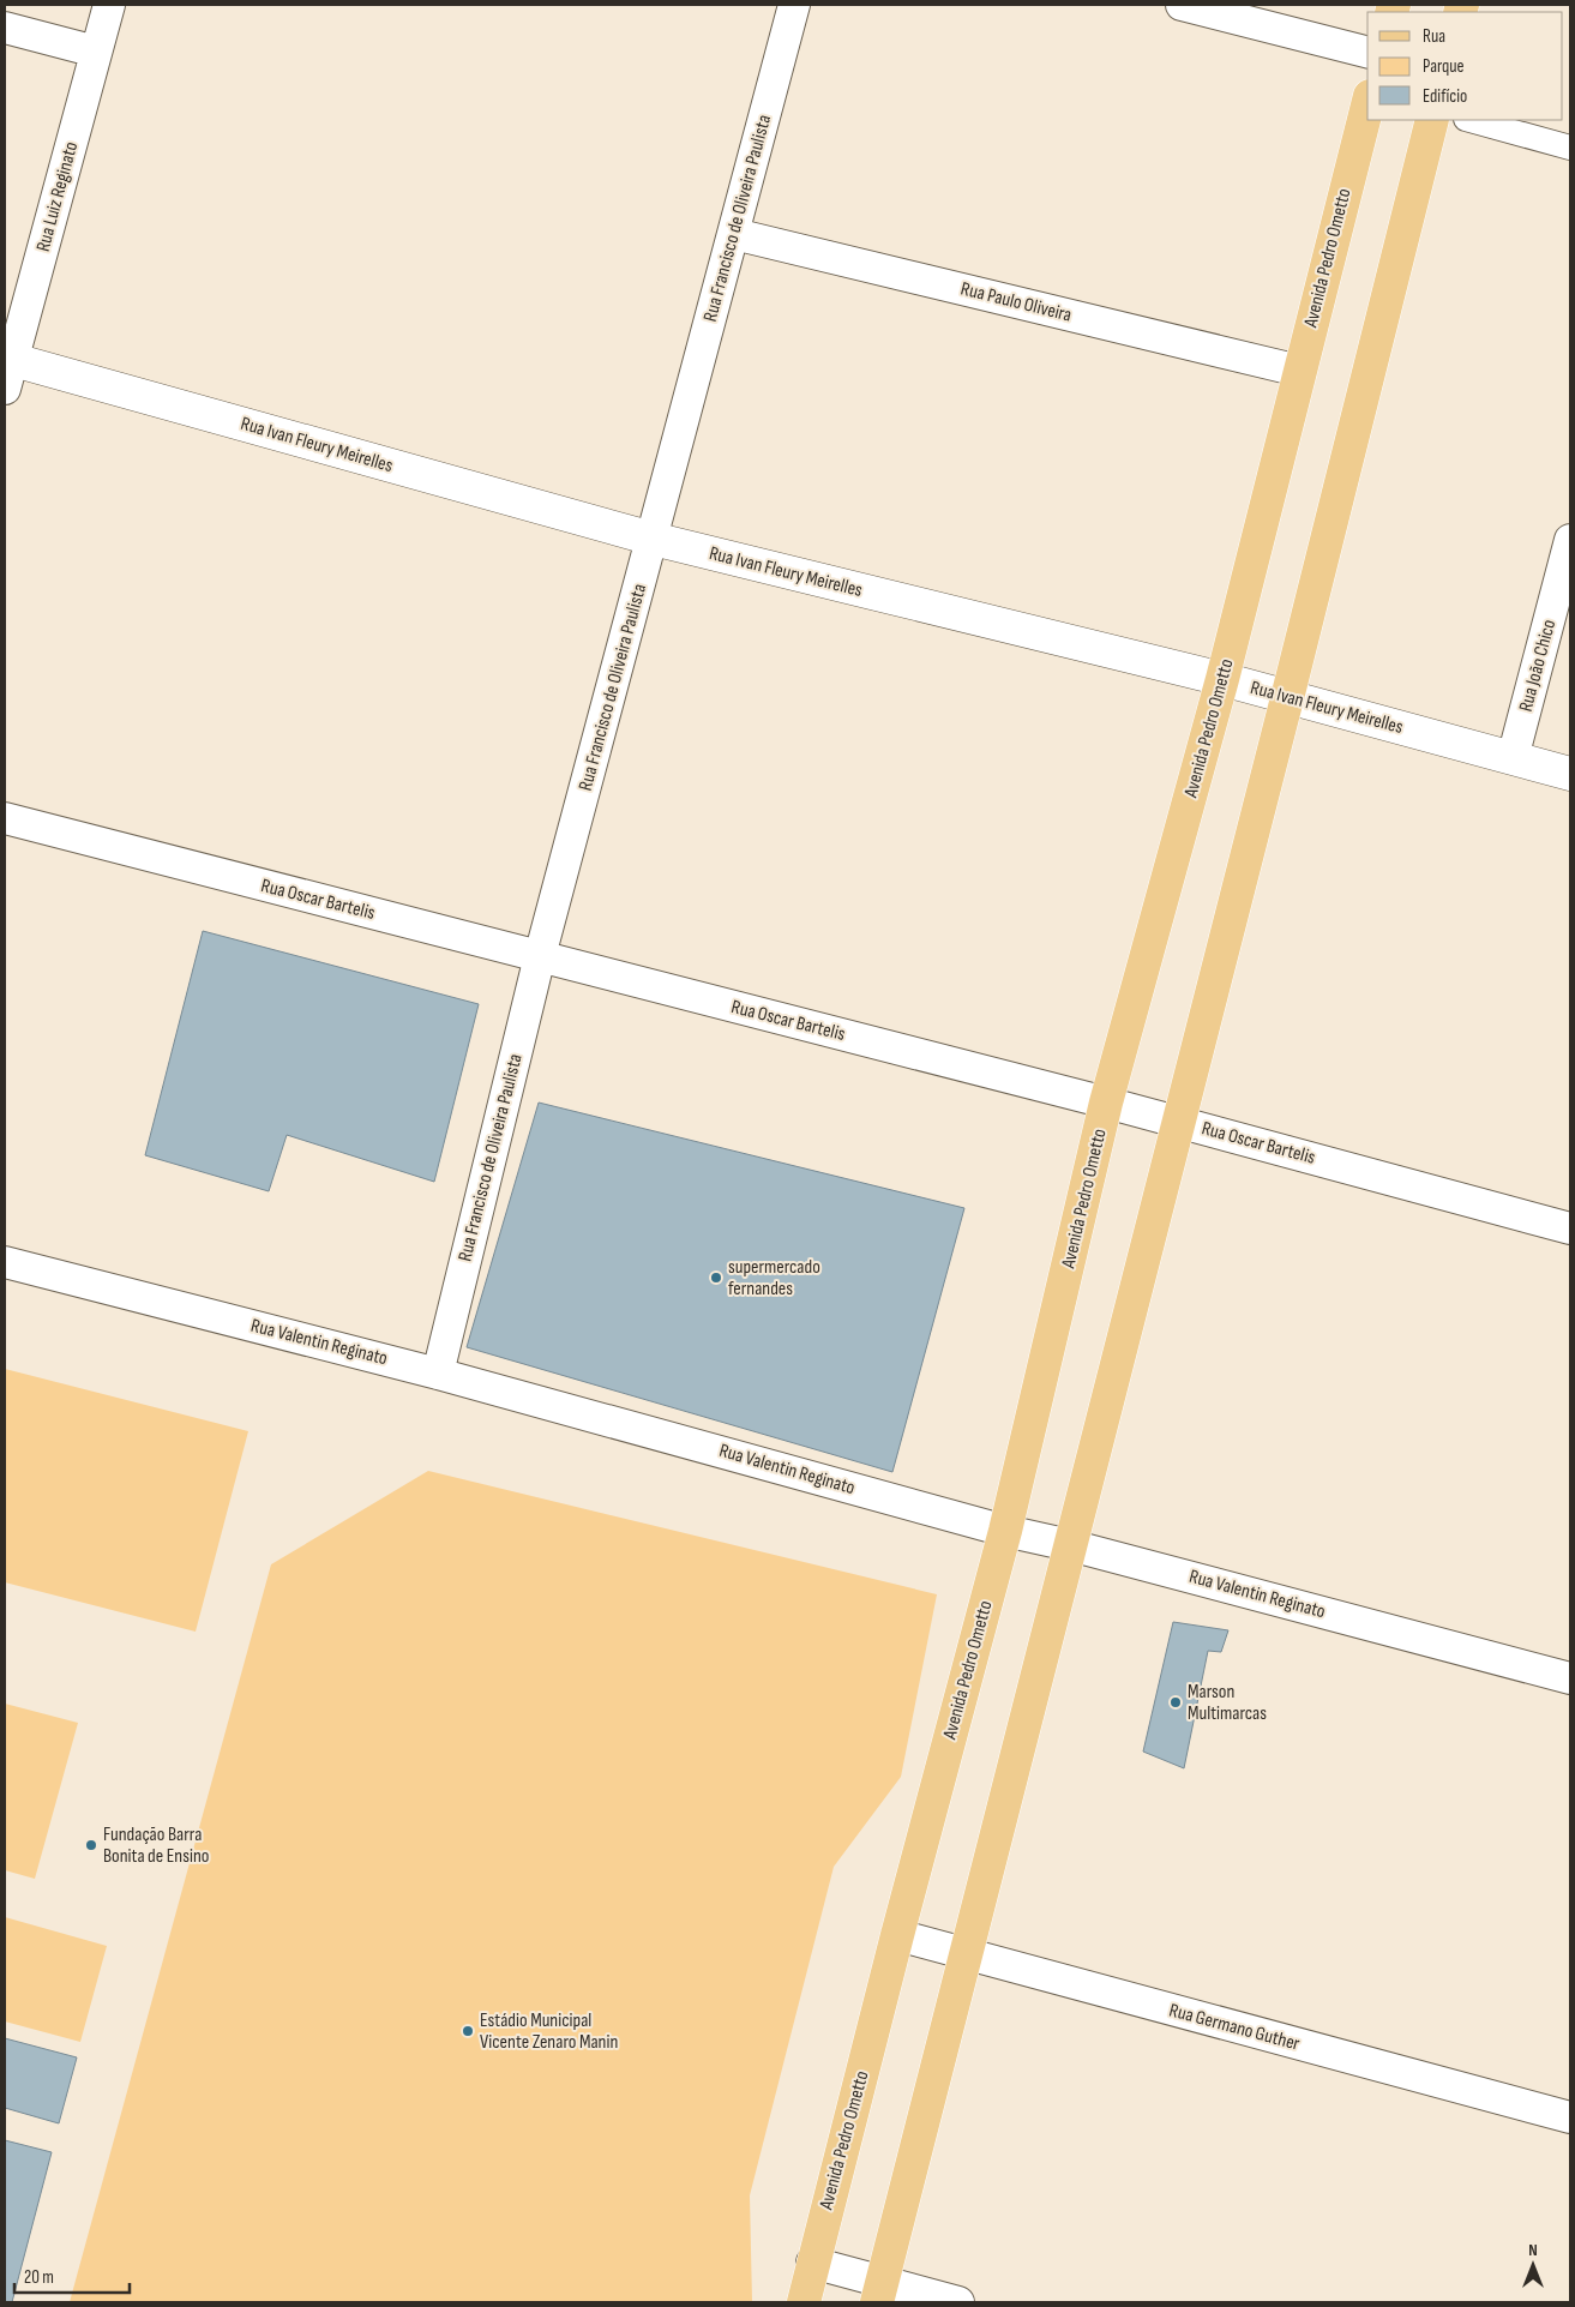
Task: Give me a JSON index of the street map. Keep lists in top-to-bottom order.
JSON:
{
  "streets": {
    "main road": ["Avenida Pedro Ometto"],
    "street": [
      "Rua Luiz Reginato",
      "Rua Francisco de Oliveira Paulista",
      "Rua Paulo Oliveira",
      "Rua Ivan Fleury Meirelles",
      "Rua João Chico",
      "Rua Oscar Bartelis",
      "Rua Valentin Reginato",
      "Rua Germano Guther"
    ]
  },
  "crossings": [
    ["Rua Luiz Reginato", "Rua Ivan Fleury Meirelles"],
    ["Rua Francisco de Oliveira Paulista", "Rua Paulo Oliveira"],
    ["Rua Francisco de Oliveira Paulista", "Rua Ivan Fleury Meirelles"],
    ["Rua Francisco de Oliveira Paulista", "Rua Oscar Bartelis"],
    ["Rua Francisco de Oliveira Paulista", "Rua Valentin Reginato"],
    ["Avenida Pedro Ometto", "Rua Paulo Oliveira"],
    ["Avenida Pedro Ometto", "Rua Ivan Fleury Meirelles"],
    ["Avenida Pedro Ometto", "Rua Oscar Bartelis"],
    ["Avenida Pedro Ometto", "Rua Valentin Reginato"],
    ["Avenida Pedro Ometto", "Rua Germano Guther"],
    ["Rua Ivan Fleury Meirelles", "Rua João Chico"]
  ],
  "places": [
    "supermercado fernandes",
    "Marson Multimarcas",
    "Fundação Barra Bonita de Ensino",
    "Estádio Municipal Vicente Zenaro Manin"
  ],
  "legend": ["Rua", "Parque", "Edifício"],
  "scale_bar": "20 m",
  "north": "top"
}
